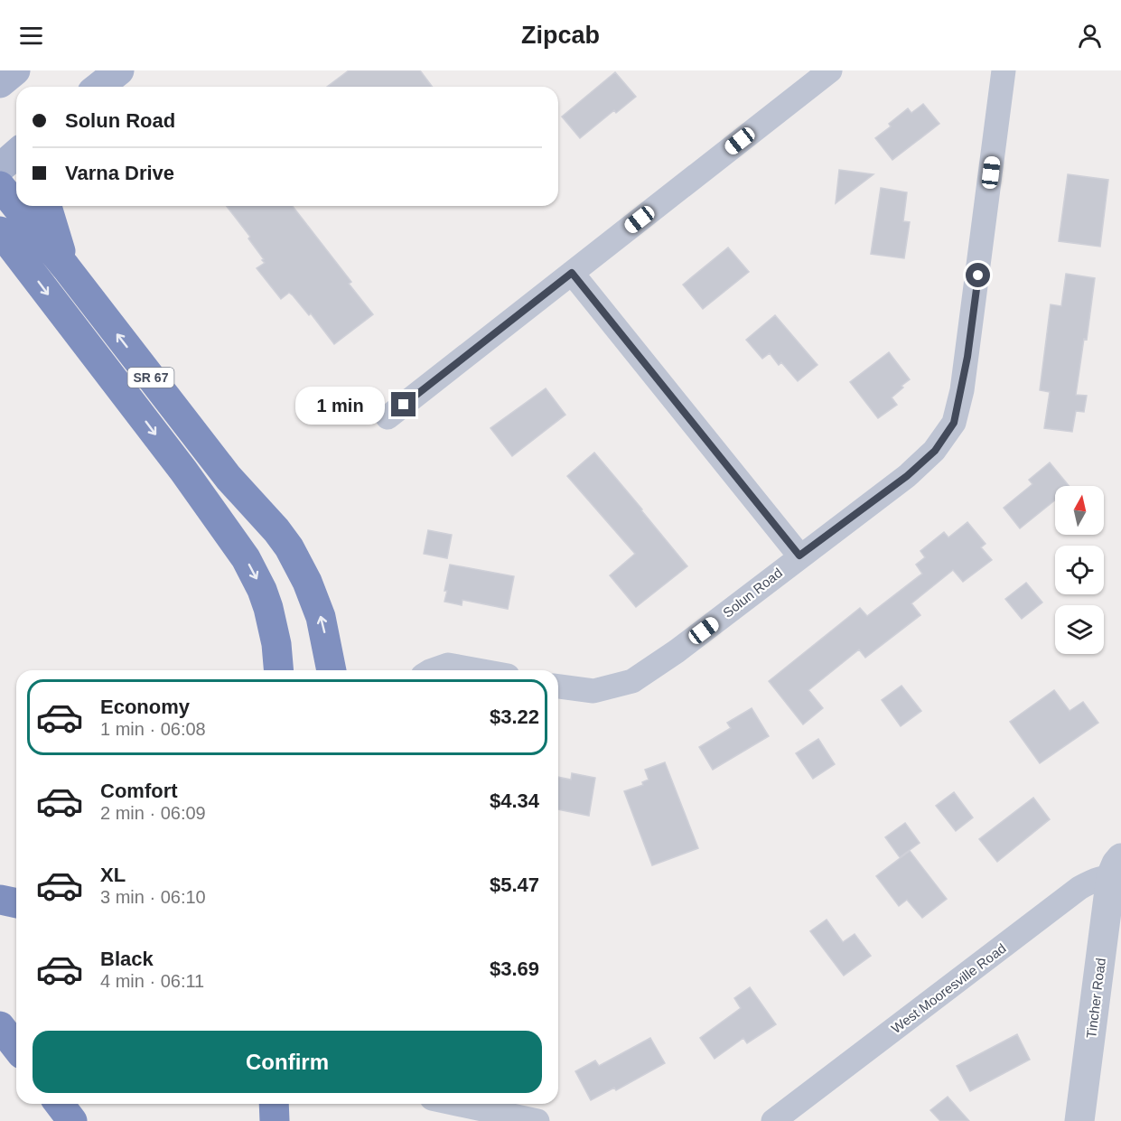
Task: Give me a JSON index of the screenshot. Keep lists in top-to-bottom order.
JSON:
{
  "streets": {
    "highway": ["SR 67"],
    "street": ["Solun Road", "West Mooresville Road", "Tincher Road"]
  },
  "crossings": [
    ["West Mooresville Road", "Tincher Road"]
  ],
  "north": "top",
  "page": {
    "header": "Zipcab",
    "banner": ["Solun Road", "Varna Drive"],
    "bubble": "1 min",
    "list": [
      {
        "name": "Economy",
        "note": "1 min · 06:08",
        "value": "$3.22"
      },
      {
        "name": "Comfort",
        "note": "2 min · 06:09",
        "value": "$4.34"
      },
      {
        "name": "XL",
        "note": "3 min · 06:10",
        "value": "$5.47"
      },
      {
        "name": "Black",
        "note": "4 min · 06:11",
        "value": "$3.69"
      }
    ],
    "buttons": "Confirm"
  }
}
